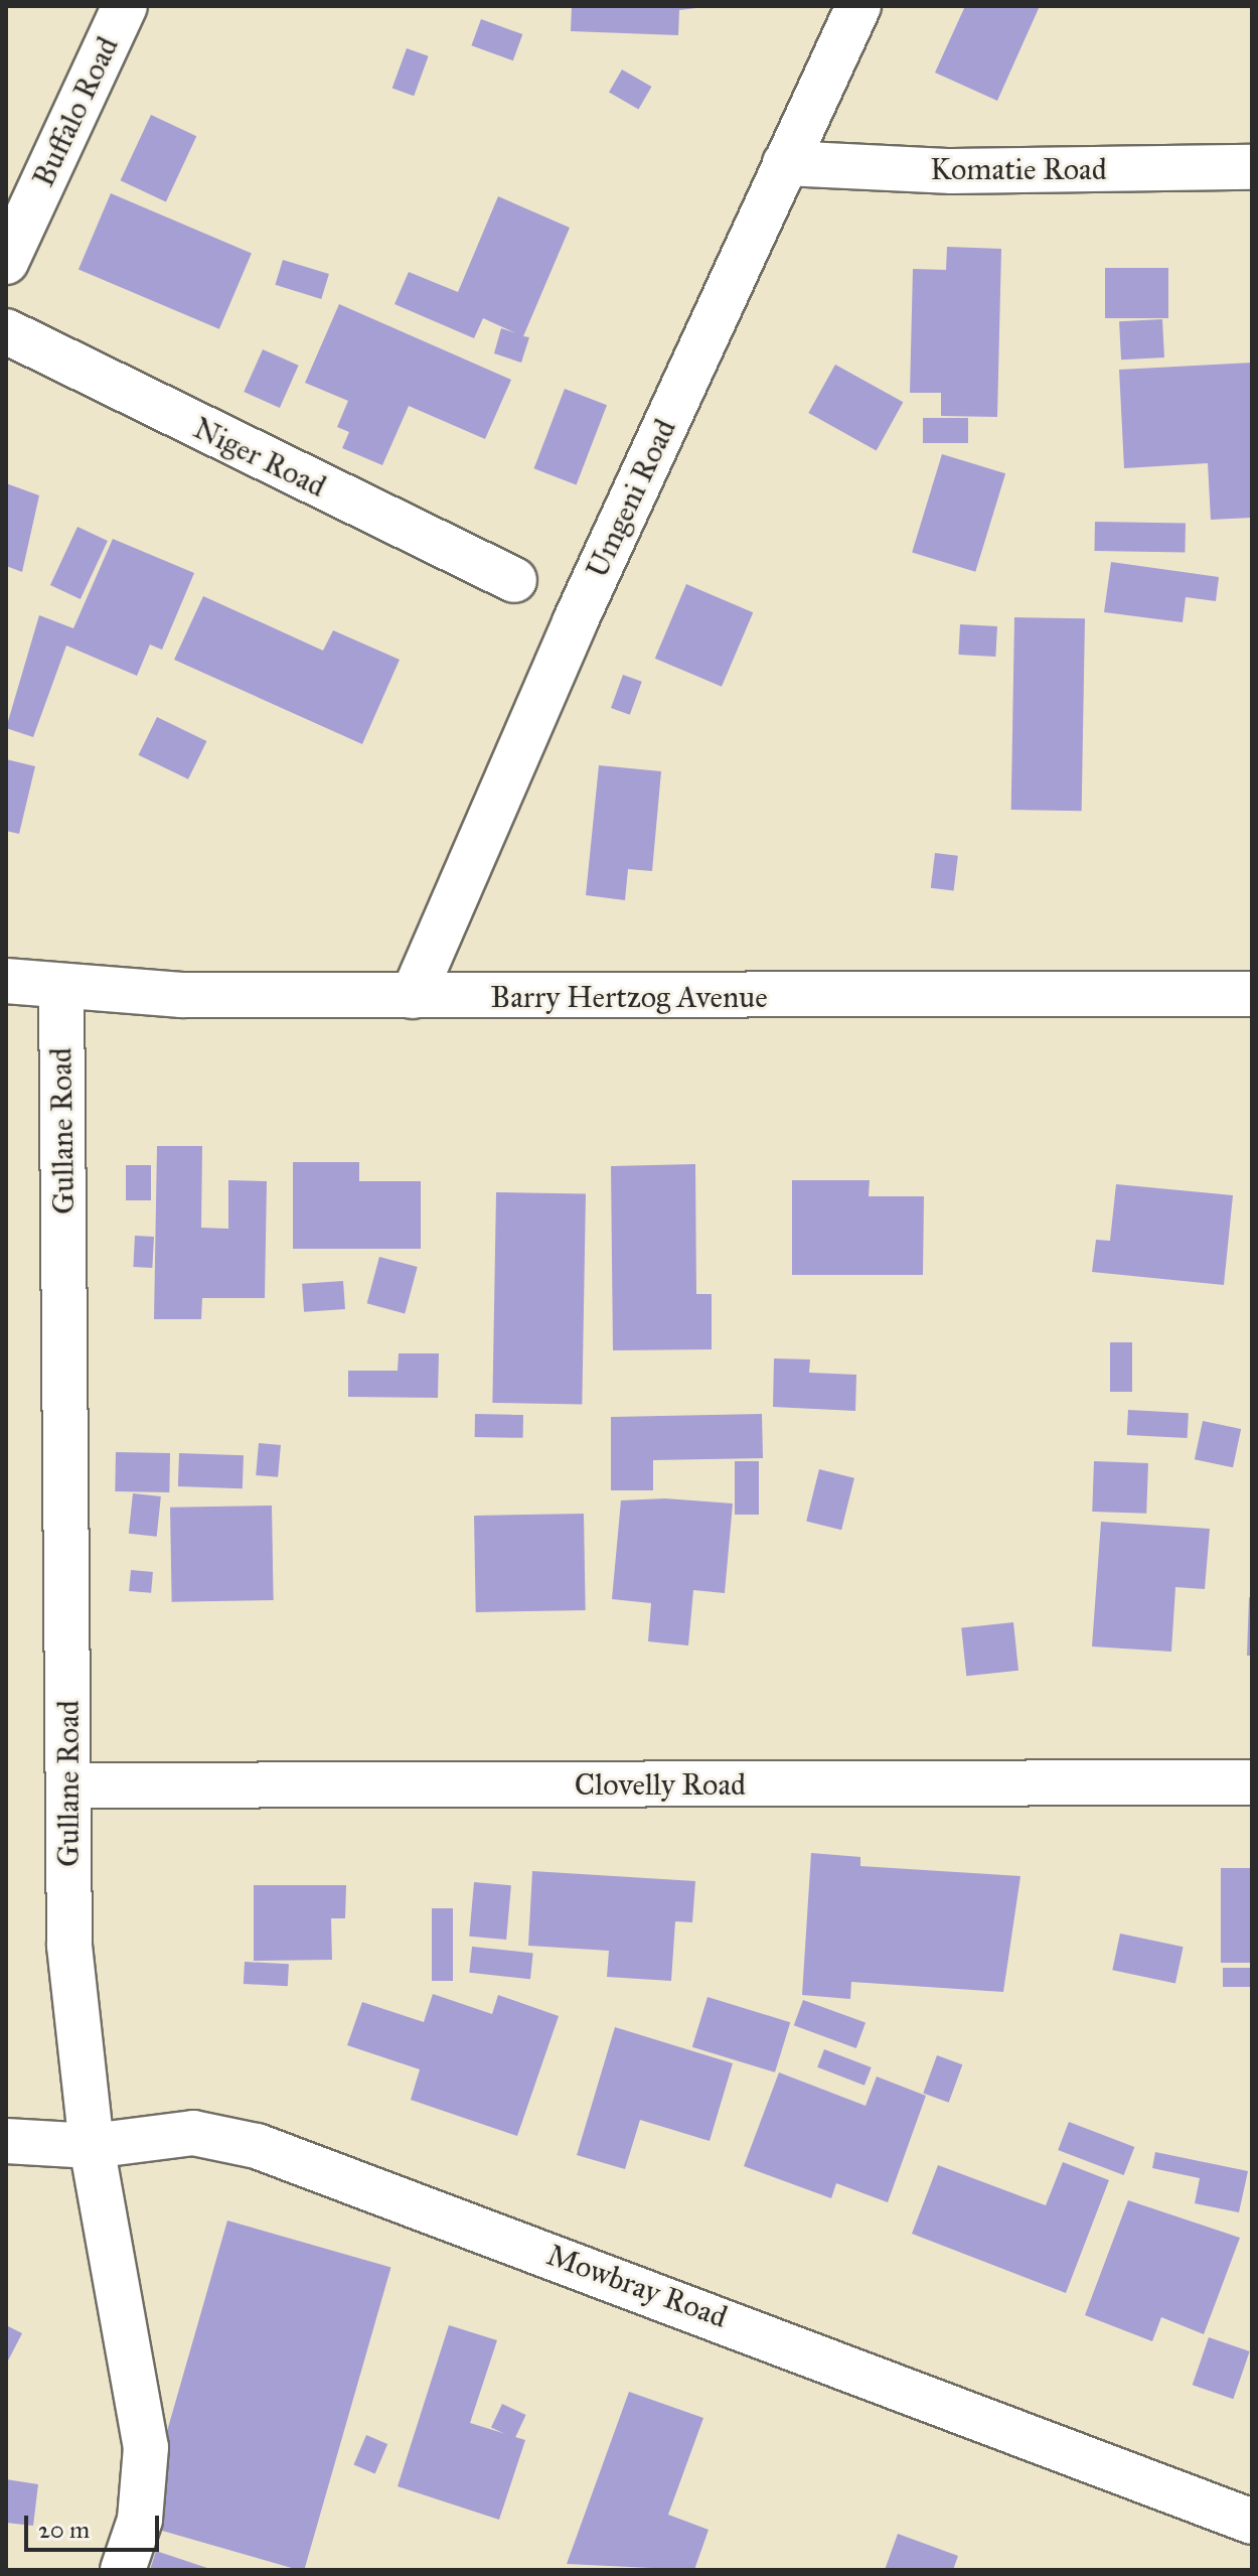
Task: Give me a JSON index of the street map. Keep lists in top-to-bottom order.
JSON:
{
  "streets": {
    "street": [
      "Buffalo Road",
      "Komatie Road",
      "Niger Road",
      "Umgeni Road",
      "Barry Hertzog Avenue",
      "Gullane Road",
      "Clovelly Road",
      "Mowbray Road"
    ]
  },
  "crossings": [
    ["Komatie Road", "Umgeni Road"],
    ["Umgeni Road", "Barry Hertzog Avenue"],
    ["Barry Hertzog Avenue", "Gullane Road"],
    ["Gullane Road", "Clovelly Road"],
    ["Gullane Road", "Mowbray Road"]
  ],
  "scale_bar": "20 m"
}
